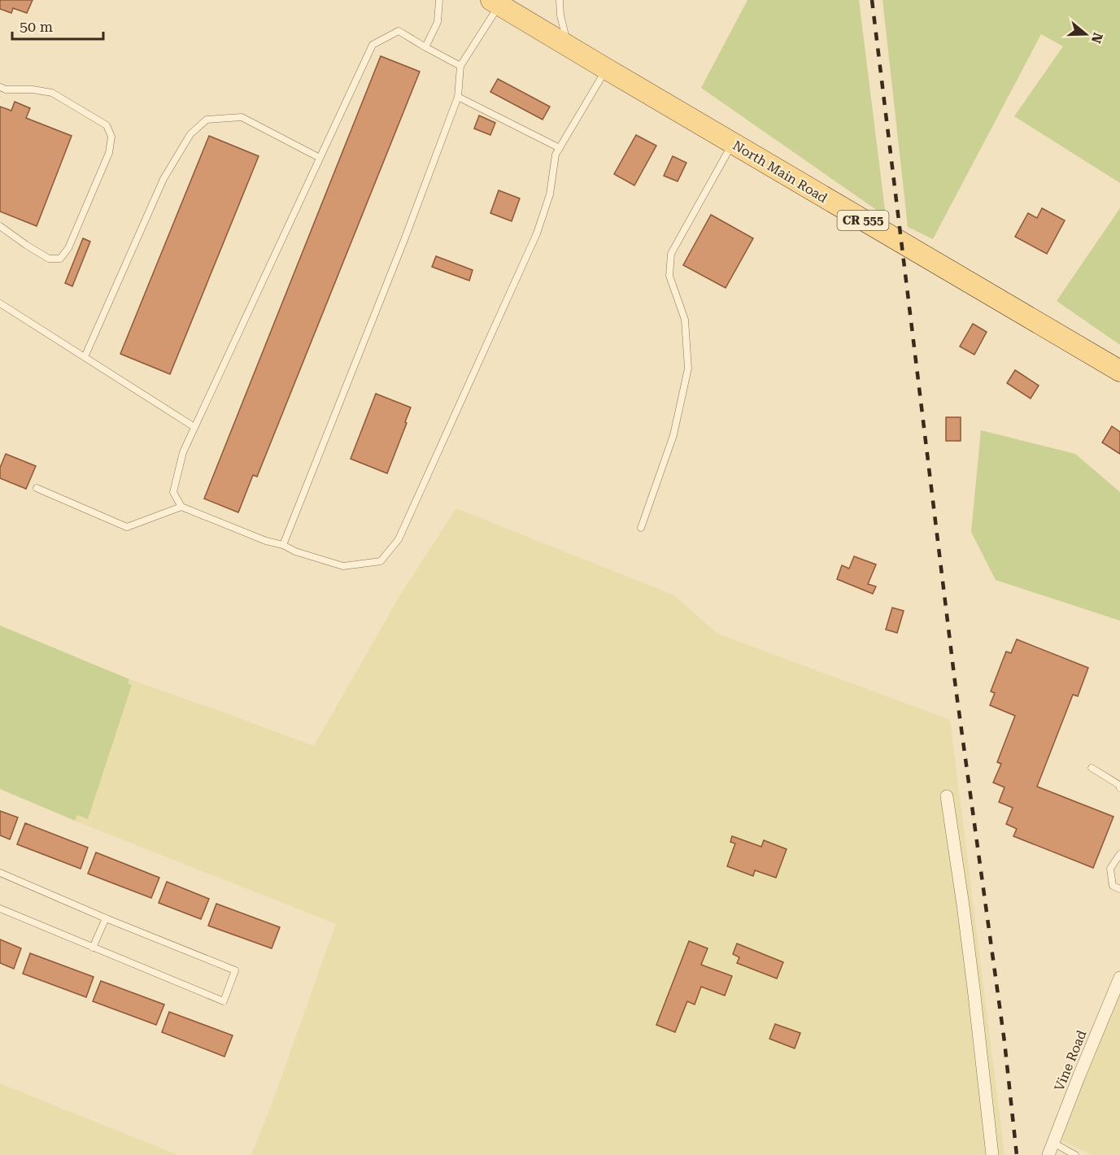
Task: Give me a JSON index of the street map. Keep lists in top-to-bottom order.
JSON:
{
  "streets": {
    "main road": ["North Main Road", "CR 555"],
    "street": ["Vine Road"]
  },
  "scale_bar": "50 m",
  "north": "right"
}
